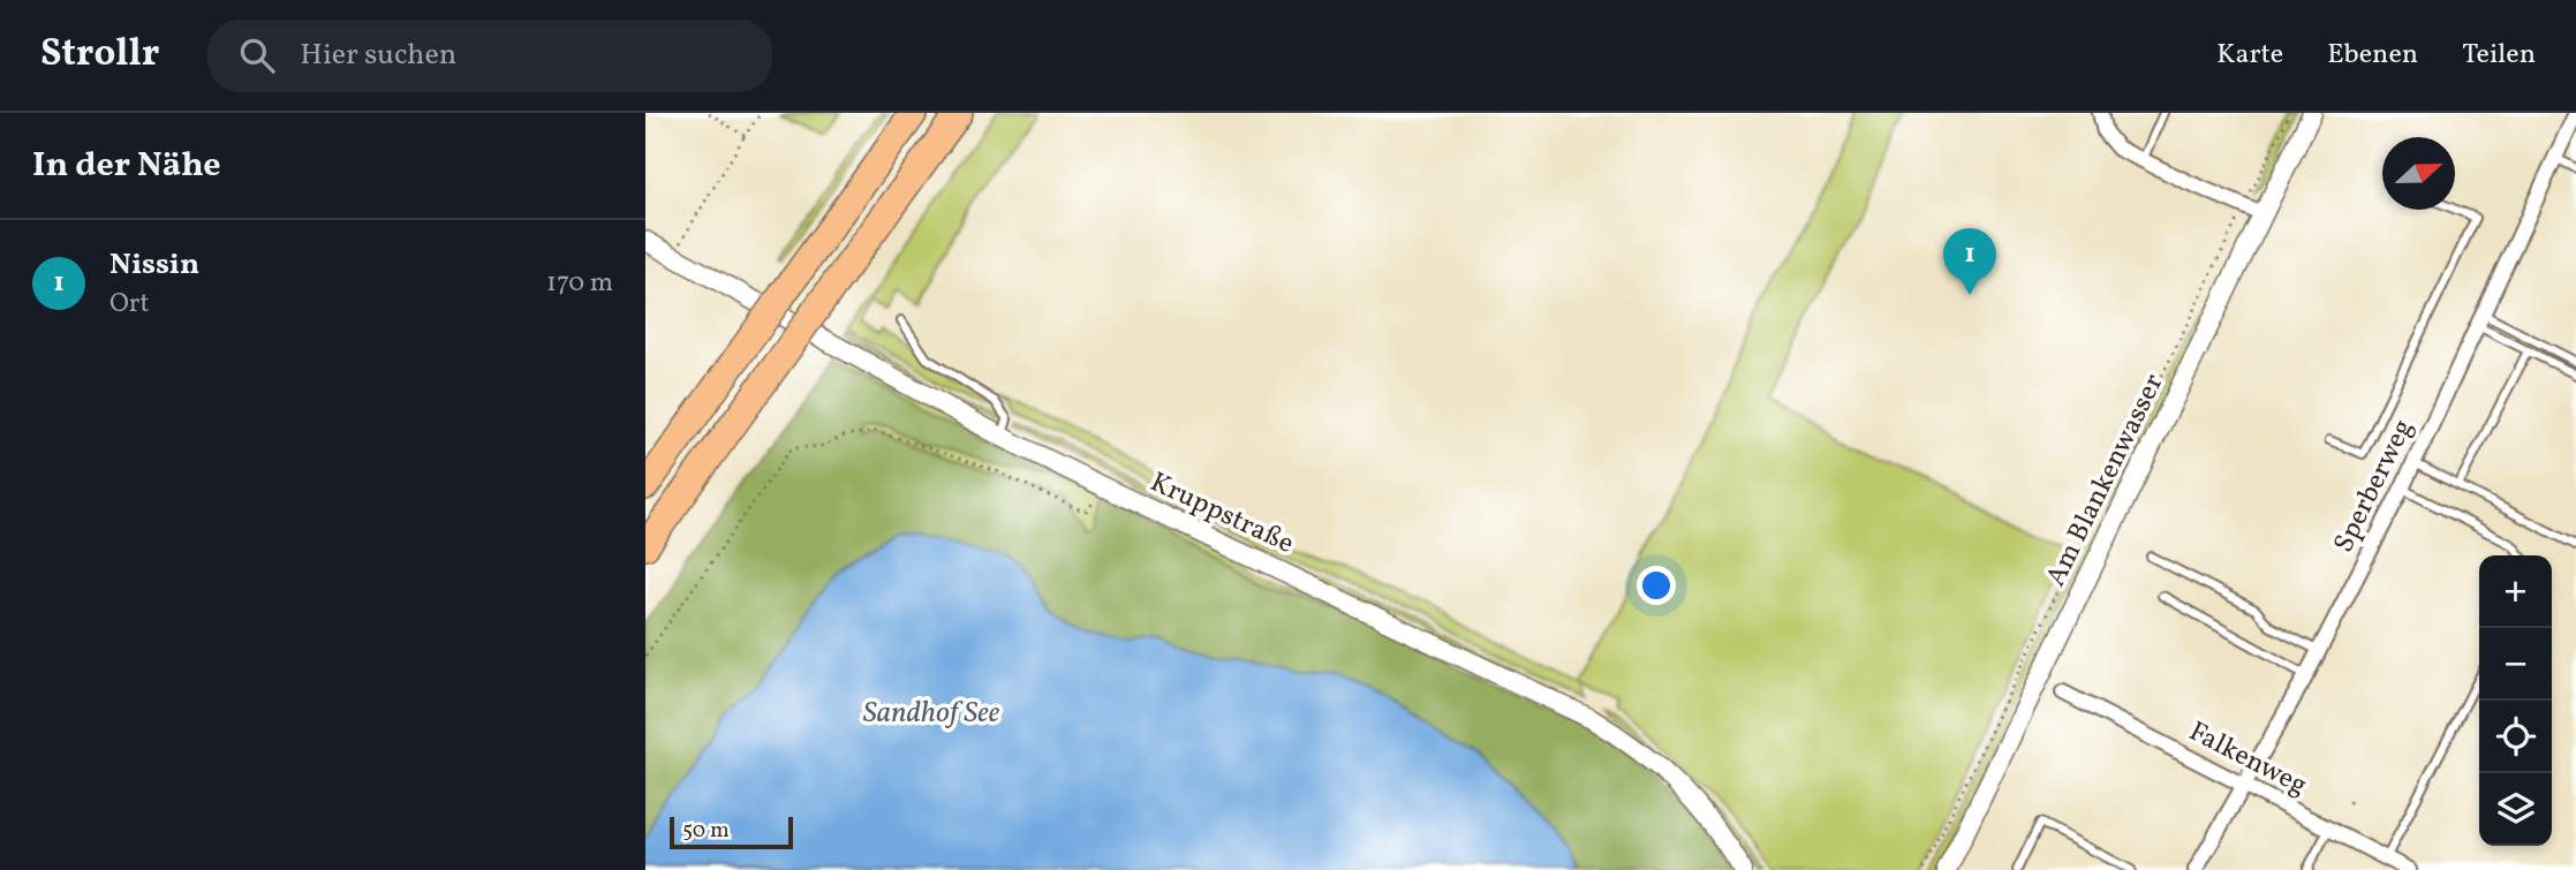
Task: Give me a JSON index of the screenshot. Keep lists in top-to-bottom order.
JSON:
{
  "streets": {
    "street": [
      "Am Blankenwasser",
      "Sperberweg",
      "Kruppstraße",
      "Falkenweg"
    ]
  },
  "crossings": [
    ["Sperberweg", "Falkenweg"]
  ],
  "water": ["Sandhof See"],
  "scale_bar": "50 m",
  "north": "right",
  "page": {
    "header": "Strollr",
    "search": "Hier suchen",
    "nav": ["Karte", "Ebenen", "Teilen"],
    "heading": "In der Nähe",
    "list": [
      {
        "mark": "1",
        "name": "Nissin",
        "note": "Ort",
        "value": "170 m"
      }
    ],
    "pins": "1",
    "map_buttons": ["+", "−"],
    "scale": "50 m"
  }
}
